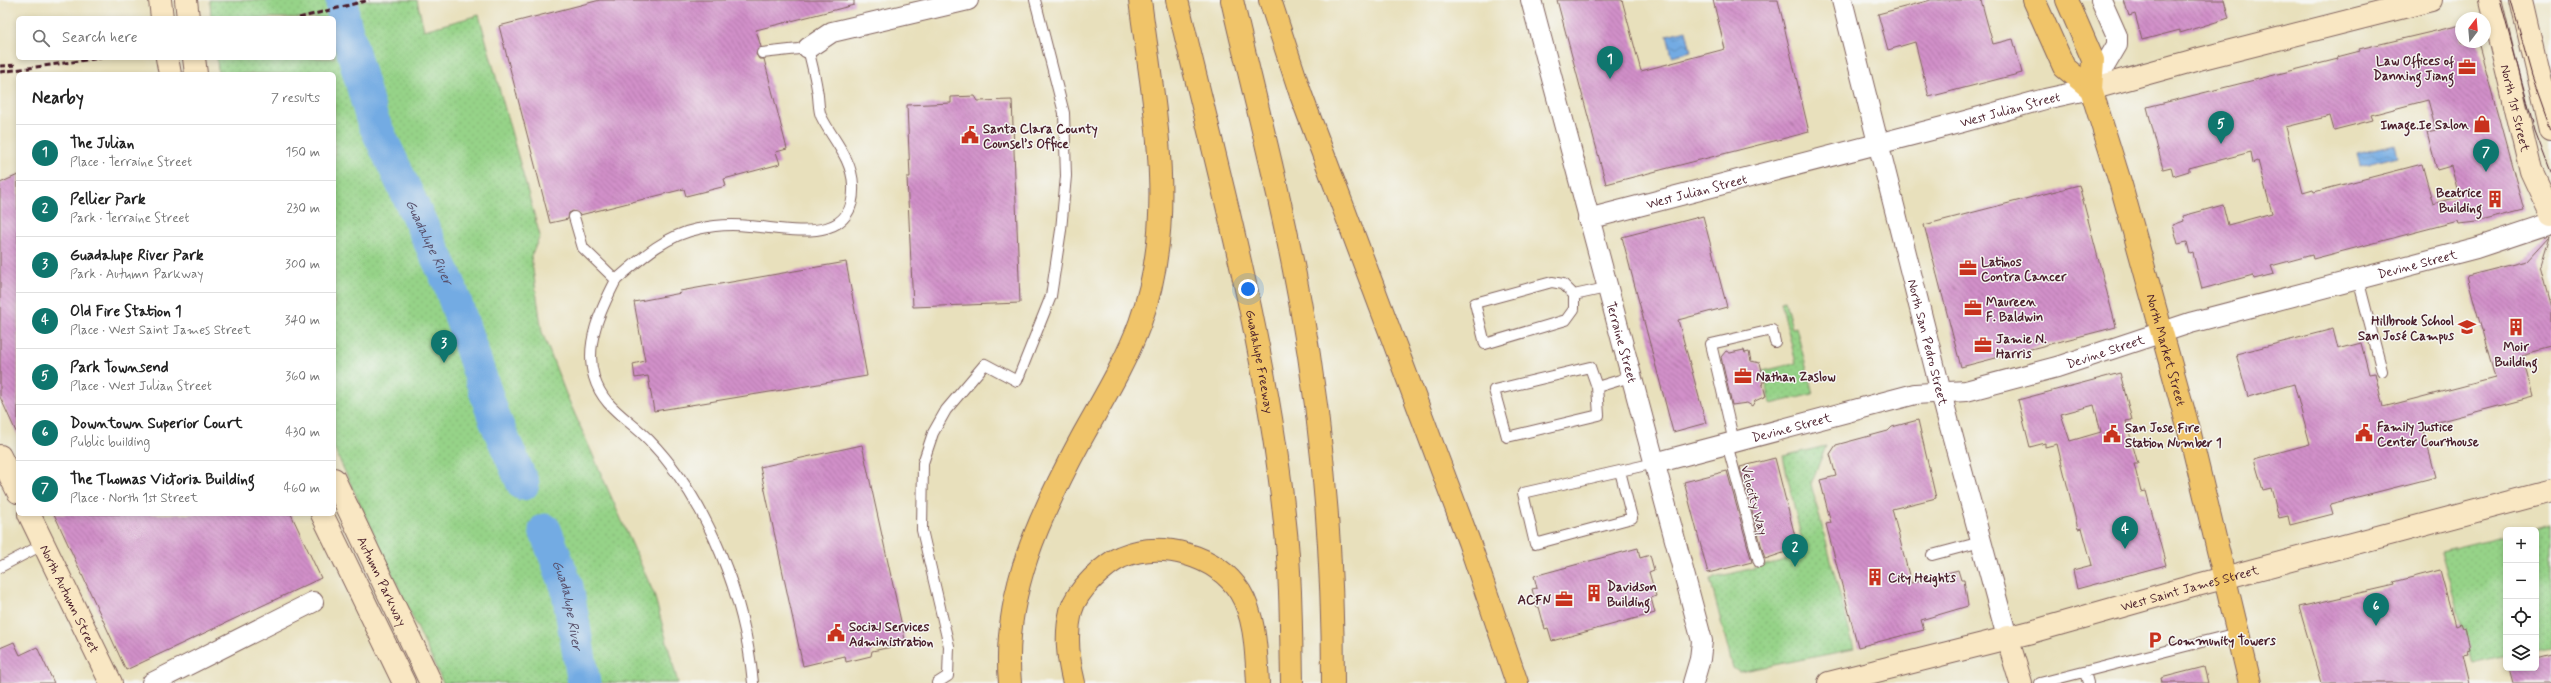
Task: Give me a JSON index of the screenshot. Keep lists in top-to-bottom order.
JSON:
{
  "streets": {
    "main road": [
      "North 1st Street",
      "West Julian Street",
      "North San Pedro Street",
      "North Market Street",
      "Guadalupe Freeway",
      "Autumn Parkway",
      "West Saint James Street",
      "North Autumn Street"
    ],
    "street": ["Devine Street", "Terraine Street"],
    "lane": ["Velocity Way"]
  },
  "crossings": [
    ["West Julian Street", "Terraine Street"],
    ["West Julian Street", "North San Pedro Street"],
    ["West Julian Street", "North Market Street"],
    ["Devine Street", "Terraine Street"],
    ["Devine Street", "North San Pedro Street"],
    ["Devine Street", "North Market Street"],
    ["Devine Street", "Velocity Way"],
    ["North San Pedro Street", "West Saint James Street"],
    ["North Market Street", "West Saint James Street"]
  ],
  "water": ["Guadalupe River"],
  "places": {
    "office": [
      "Law Offices of Danning Jiang",
      "Latinos Contra Cancer",
      "Maureen F. Baldwin",
      "Jamie N. Harris",
      "Nathan Zaslow",
      "ACFN"
    ],
    "shop": ["Image.Ie Salon"],
    "public building": [
      "Santa Clara County Counsel’s Office",
      "Family Justice Center Courthouse",
      "San Jose Fire Station Number 1",
      "Social Services Administration"
    ],
    "building": [
      "Beatrice Building",
      "Moir Building",
      "City Heights",
      "Davidson Building"
    ],
    "school or university": ["Hillbrook School San José Campus"],
    "parking": ["Community Towers"]
  },
  "north": "top",
  "page": {
    "search": "Search here",
    "pins": [
      "1",
      "5",
      "7",
      "3",
      "4",
      "2",
      "6"
    ],
    "heading": ["Nearby", "7 results"],
    "list": [
      {
        "mark": "1",
        "name": "The Julian",
        "note": "Place · Terraine Street",
        "value": "150 m"
      },
      {
        "mark": "2",
        "name": "Pellier Park",
        "note": "Park · Terraine Street",
        "value": "230 m"
      },
      {
        "mark": "3",
        "name": "Guadalupe River Park",
        "note": "Park · Autumn Parkway",
        "value": "300 m"
      },
      {
        "mark": "4",
        "name": "Old Fire Station 1",
        "note": "Place · West Saint James Street",
        "value": "340 m"
      },
      {
        "mark": "5",
        "name": "Park Townsend",
        "note": "Place · West Julian Street",
        "value": "360 m"
      },
      {
        "mark": "6",
        "name": "Downtown Superior Court",
        "note": "Public building",
        "value": "430 m"
      },
      {
        "mark": "7",
        "name": "The Thomas Victoria Building",
        "note": "Place · North 1st Street",
        "value": "460 m"
      }
    ],
    "map_buttons": ["+", "−"]
  }
}
